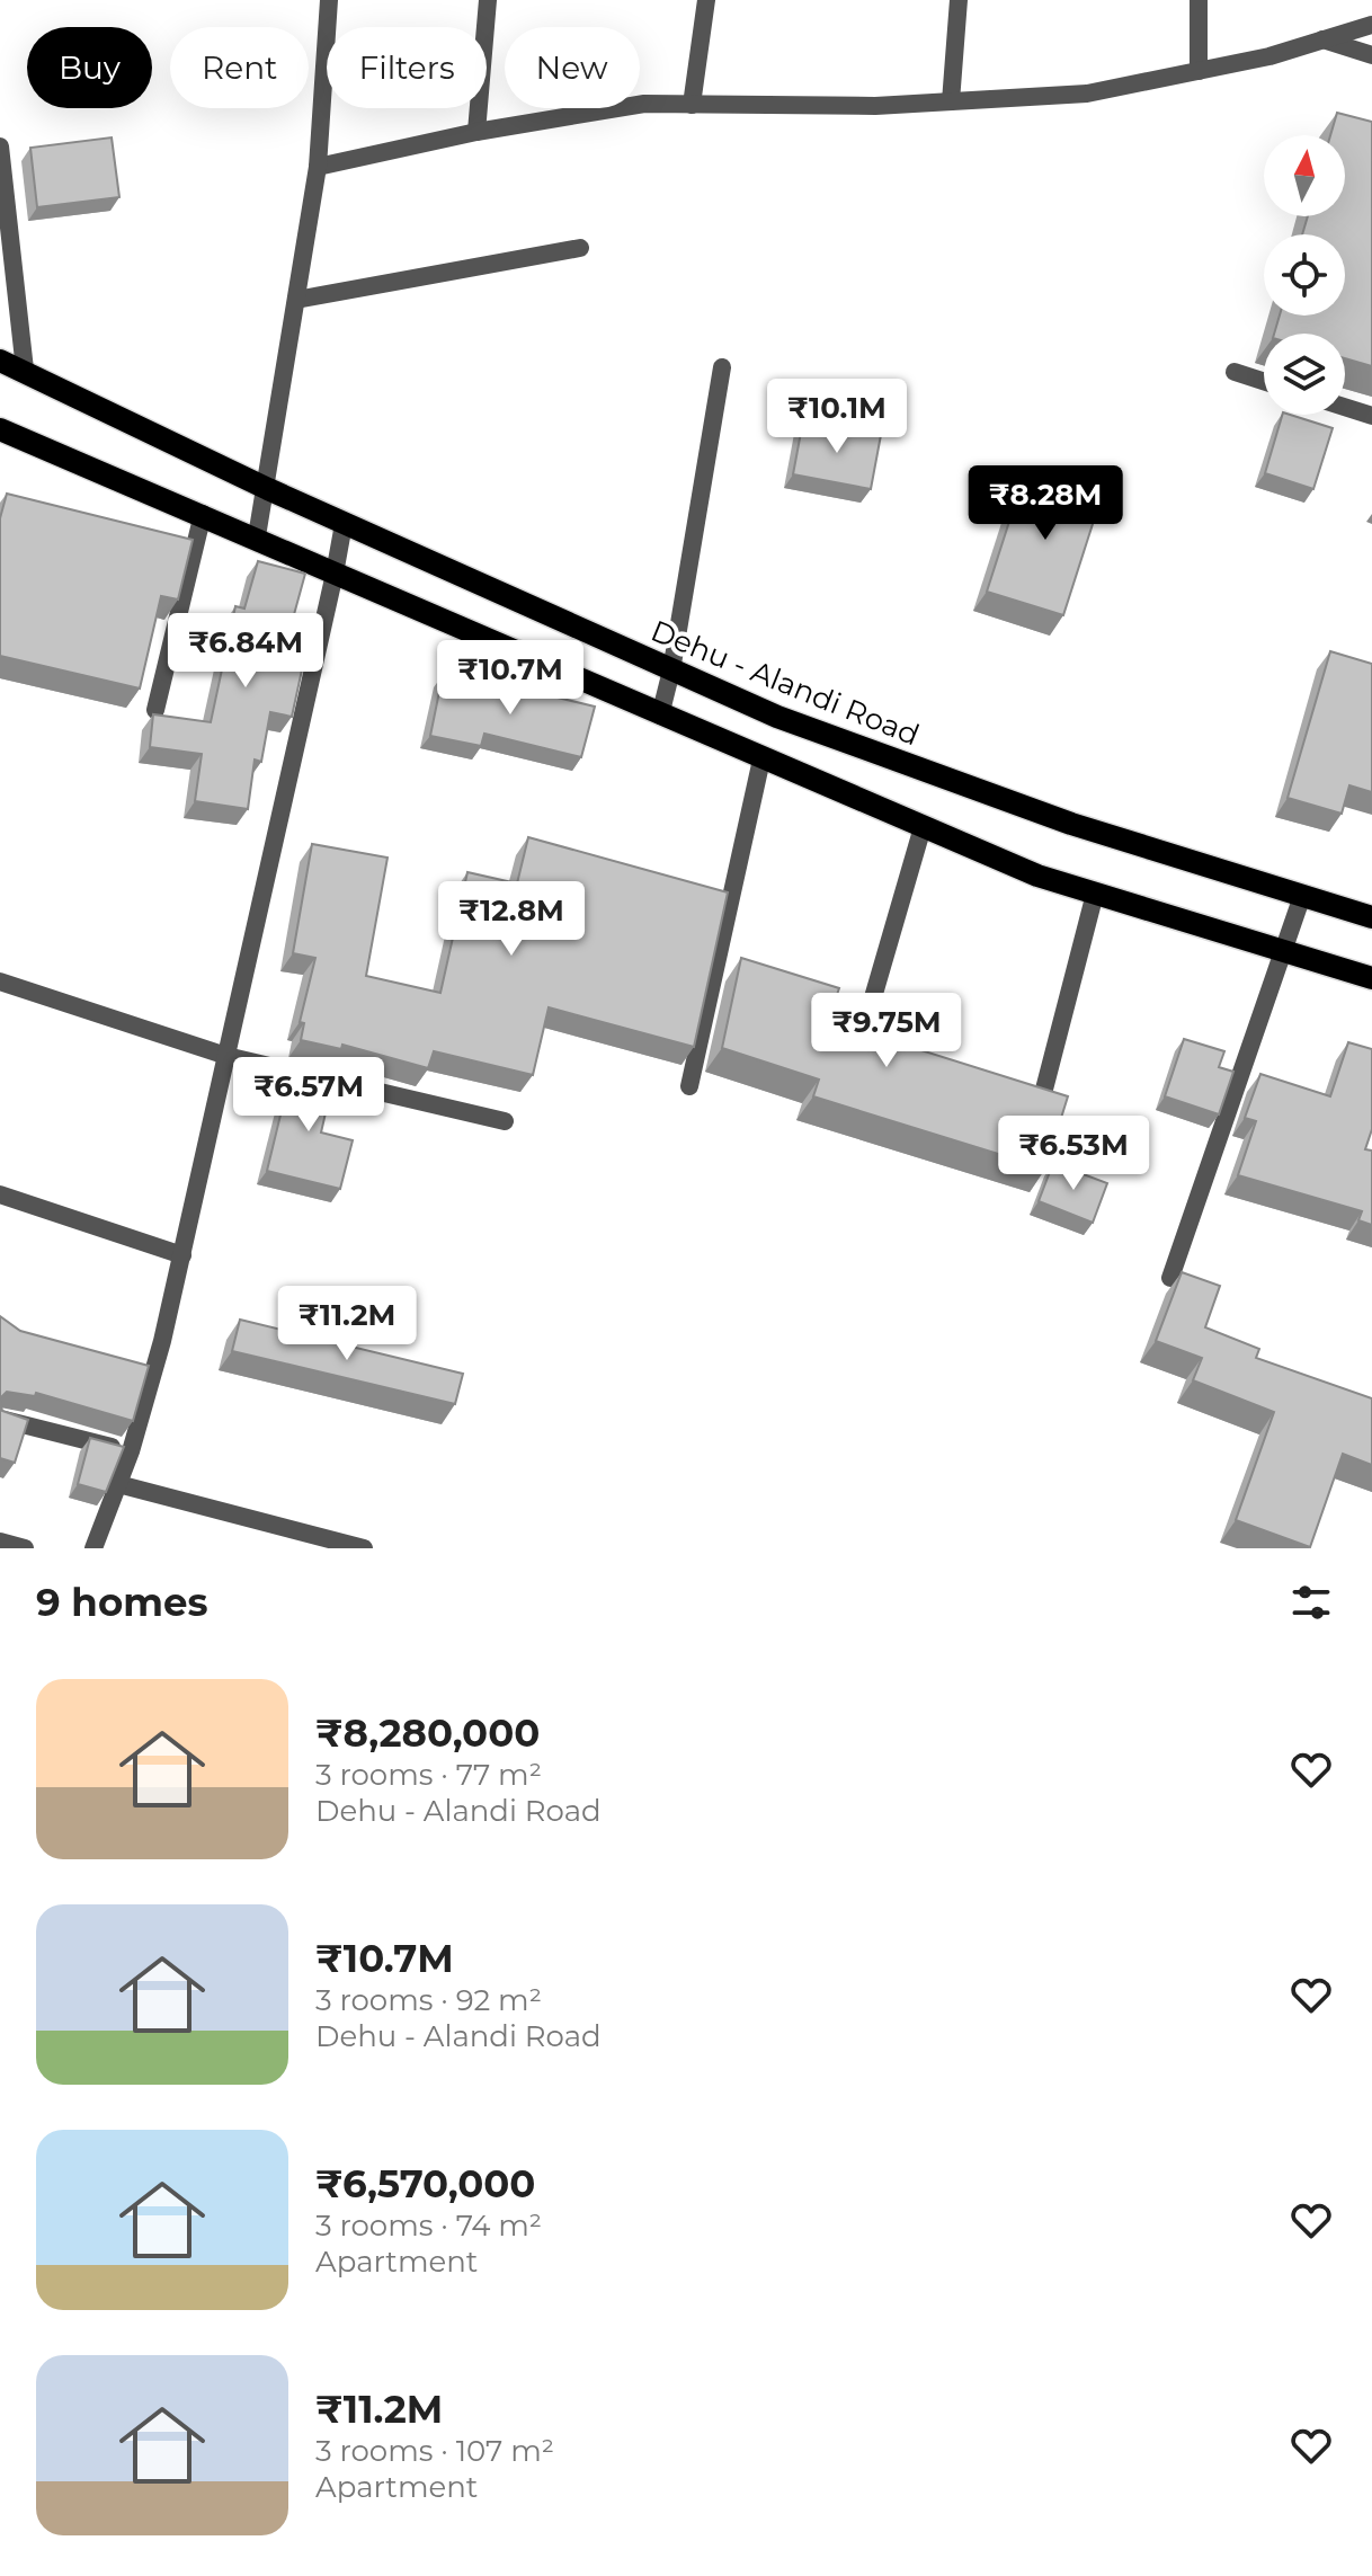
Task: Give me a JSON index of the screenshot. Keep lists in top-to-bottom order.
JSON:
{
  "streets": {
    "main road": ["Dehu - Alandi Road"]
  },
  "north": "top",
  "page": {
    "chip": [
      "Buy",
      "Rent",
      "Filters",
      "New"
    ],
    "price": [
      "₹10.1M",
      "₹8.28M",
      "₹6.84M",
      "₹10.7M",
      "₹12.8M",
      "₹9.75M",
      "₹6.57M",
      "₹6.53M",
      "₹11.2M"
    ],
    "heading": "9 homes",
    "list": [
      {
        "name": "₹8,280,000",
        "note": "3 rooms · 77 m² · Dehu - Alandi Road"
      },
      {
        "name": "₹10.7M",
        "note": "3 rooms · 92 m² · Dehu - Alandi Road"
      },
      {
        "name": "₹6,570,000",
        "note": "3 rooms · 74 m² · Apartment"
      },
      {
        "name": "₹11.2M",
        "note": "3 rooms · 107 m² · Apartment"
      }
    ]
  }
}
